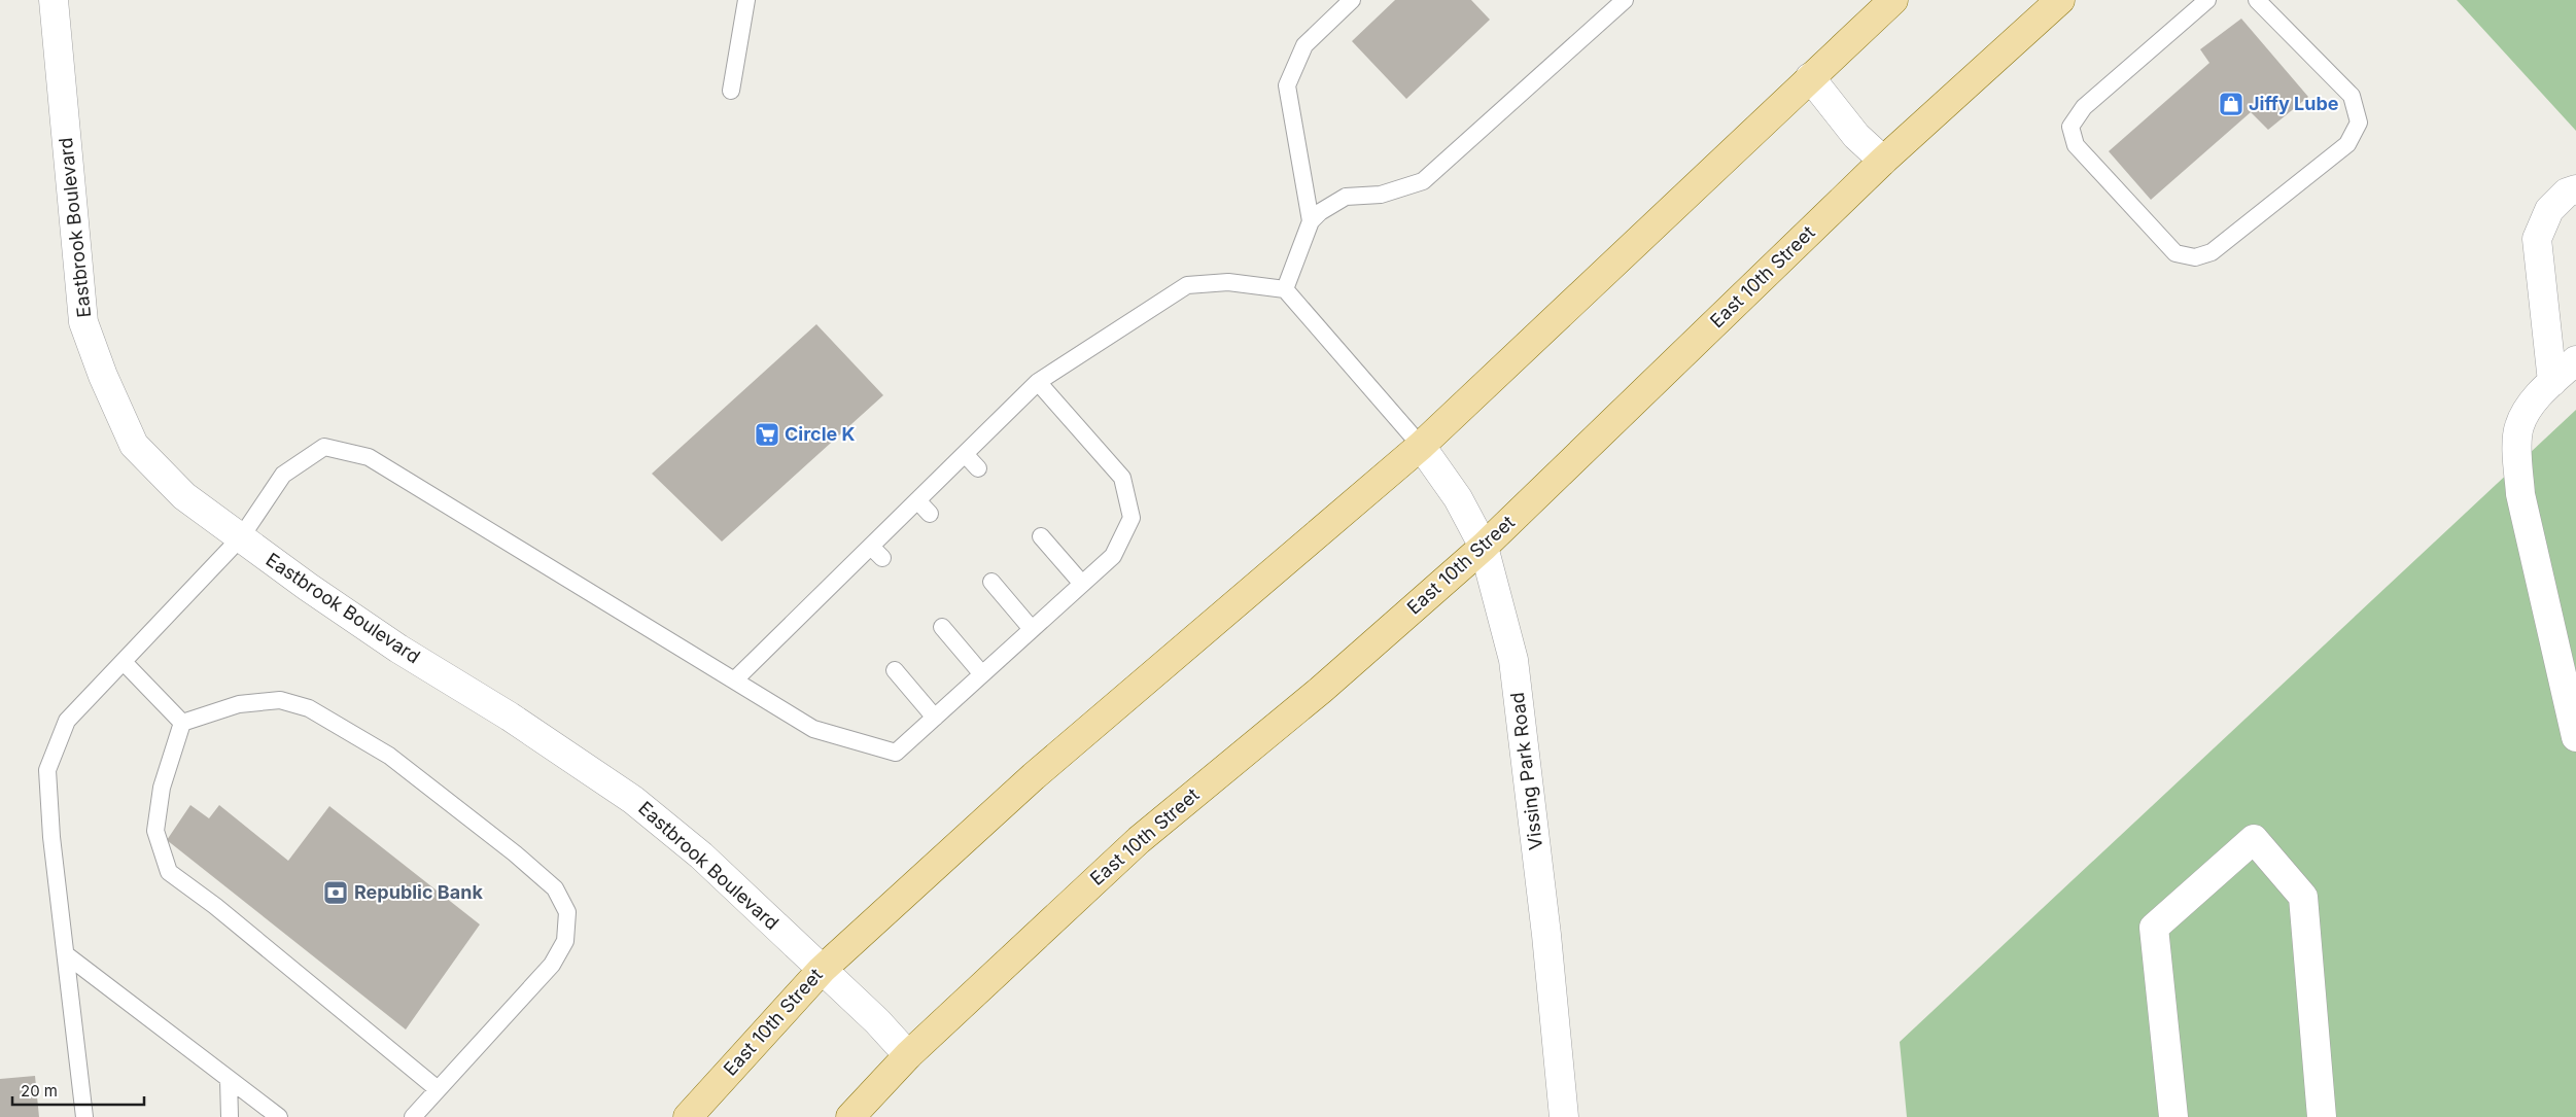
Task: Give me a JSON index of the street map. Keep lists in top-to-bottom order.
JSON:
{
  "streets": {
    "main road": ["East 10th Street"],
    "street": ["Eastbrook Boulevard", "Vissing Park Road"]
  },
  "crossings": [
    ["Eastbrook Boulevard", "East 10th Street"],
    ["East 10th Street", "Vissing Park Road"]
  ],
  "places": {
    "shop": ["Jiffy Lube"],
    "supermarket": ["Circle K"],
    "bank": ["Republic Bank"]
  },
  "scale_bar": "20 m"
}
